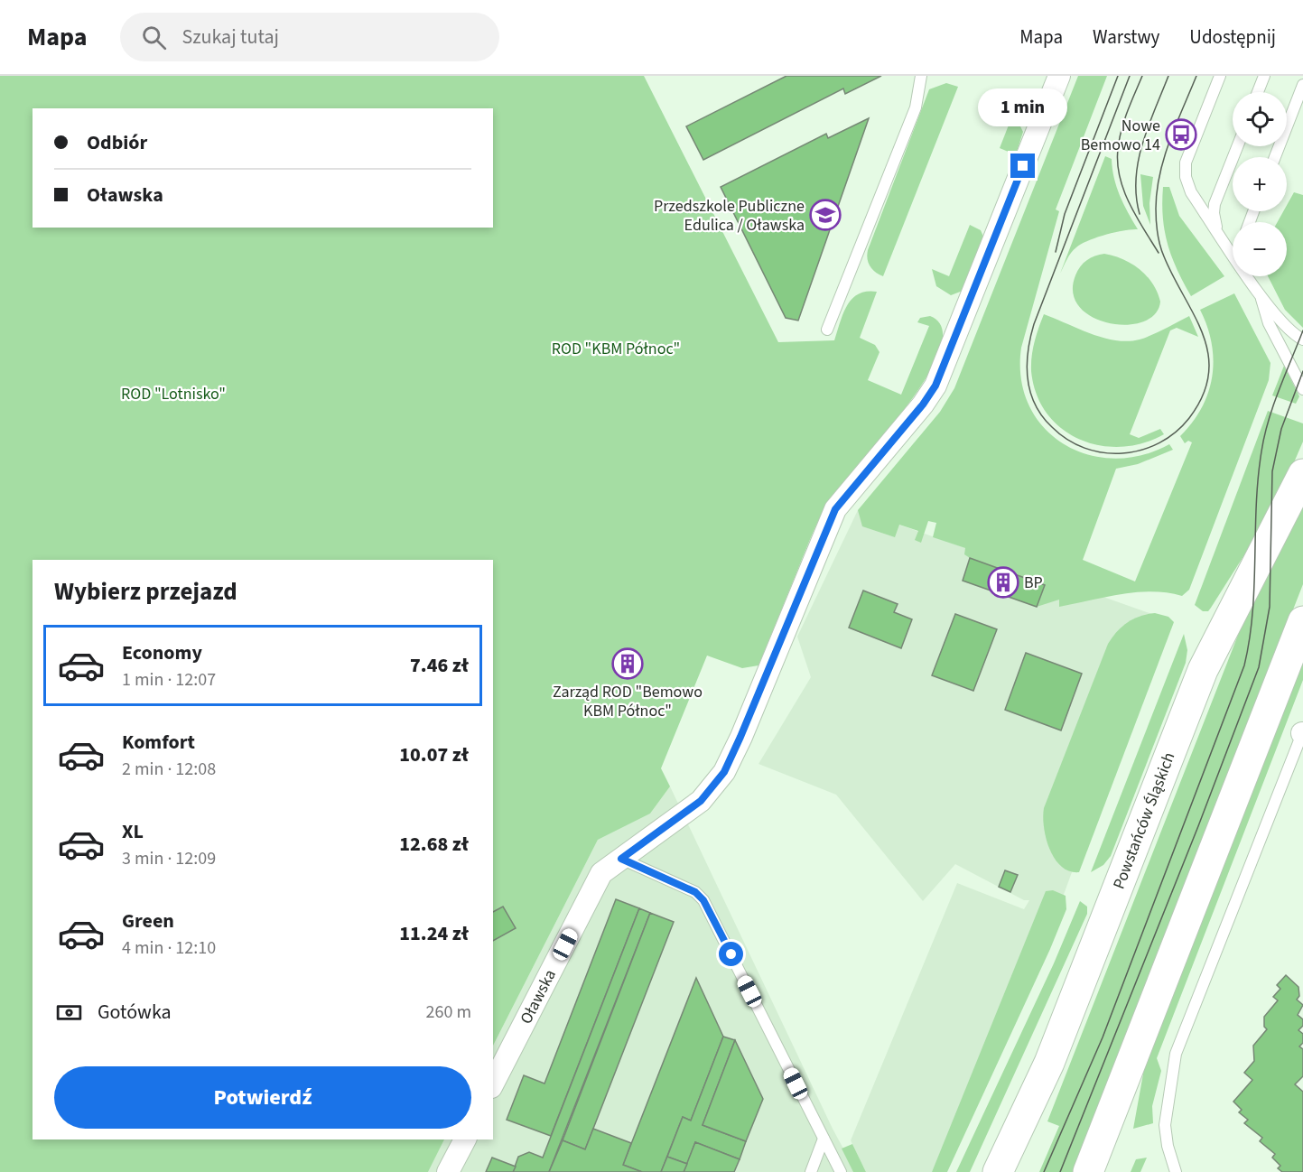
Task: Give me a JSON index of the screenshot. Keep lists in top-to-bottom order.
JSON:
{
  "streets": {
    "main road": ["Powstańców Śląskich"],
    "street": ["Oławska"]
  },
  "parks": ["ROD \"KBM Północ\"", "ROD \"Lotnisko\""],
  "places": {
    "bus stop": ["Nowe Bemowo 14"],
    "school or university": ["Przedszkole Publiczne Edulica / Oławska"],
    "building": ["BP", "Zarząd ROD \"Bemowo KBM Północ\""]
  },
  "page": {
    "header": "Mapa",
    "search": "Szukaj tutaj",
    "nav": ["Mapa", "Warstwy", "Udostępnij"],
    "bubble": "1 min",
    "map_buttons": ["+", "−"],
    "banner": ["Odbiór", "Oławska"],
    "heading": "Wybierz przejazd",
    "list": [
      {
        "name": "Economy",
        "note": "1 min · 12:07",
        "value": "7.46 zł"
      },
      {
        "name": "Komfort",
        "note": "2 min · 12:08",
        "value": "10.07 zł"
      },
      {
        "name": "XL",
        "note": "3 min · 12:09",
        "value": "12.68 zł"
      },
      {
        "name": "Green",
        "note": "4 min · 12:10",
        "value": "11.24 zł"
      }
    ],
    "pay": ["Gotówka", "260 m"],
    "buttons": "Potwierdź"
  }
}
